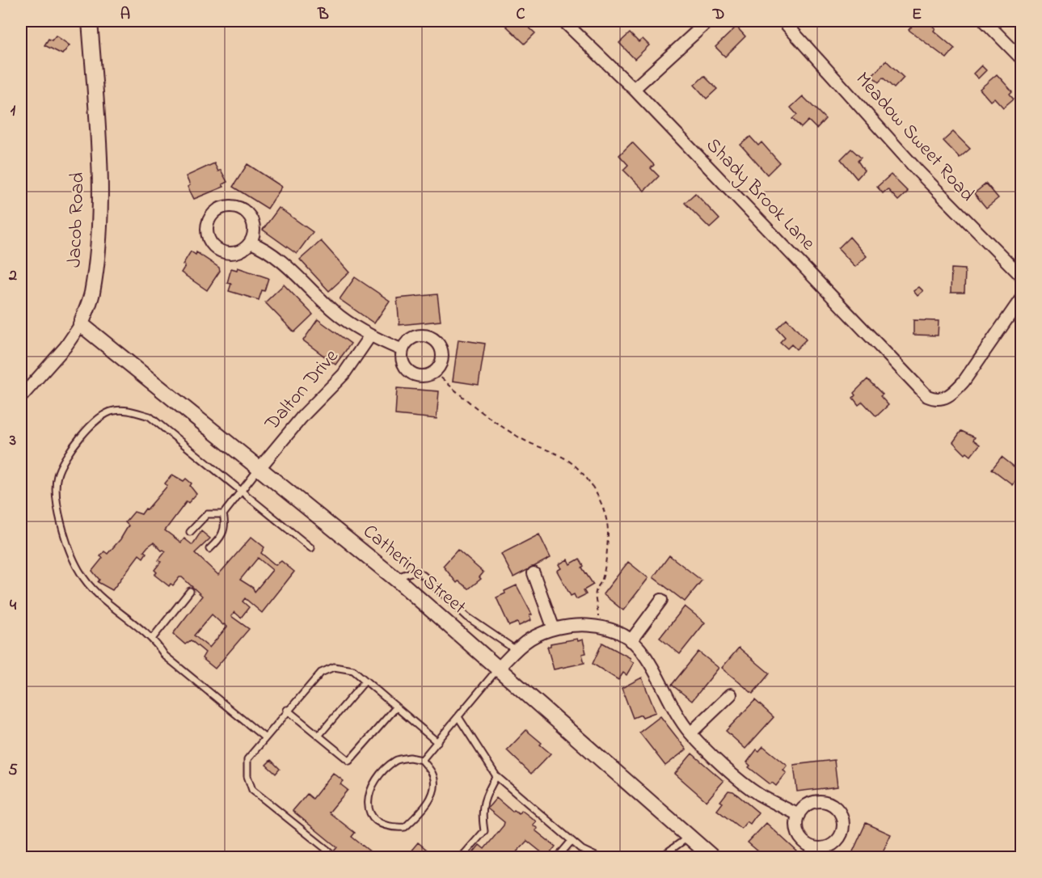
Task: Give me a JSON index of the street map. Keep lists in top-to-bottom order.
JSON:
{
  "streets": {
    "street": [
      "Meadow Sweet Road",
      "Shady Brook Lane",
      "Jacob Road",
      "Dalton Drive",
      "Catherine Street"
    ]
  },
  "crossings": [
    ["Jacob Road", "Catherine Street"],
    ["Dalton Drive", "Catherine Street"]
  ],
  "grid": {
    "columns": [
      "A",
      "B",
      "C",
      "D",
      "E"
    ],
    "rows": [
      "1",
      "2",
      "3",
      "4",
      "5"
    ]
  }
}
